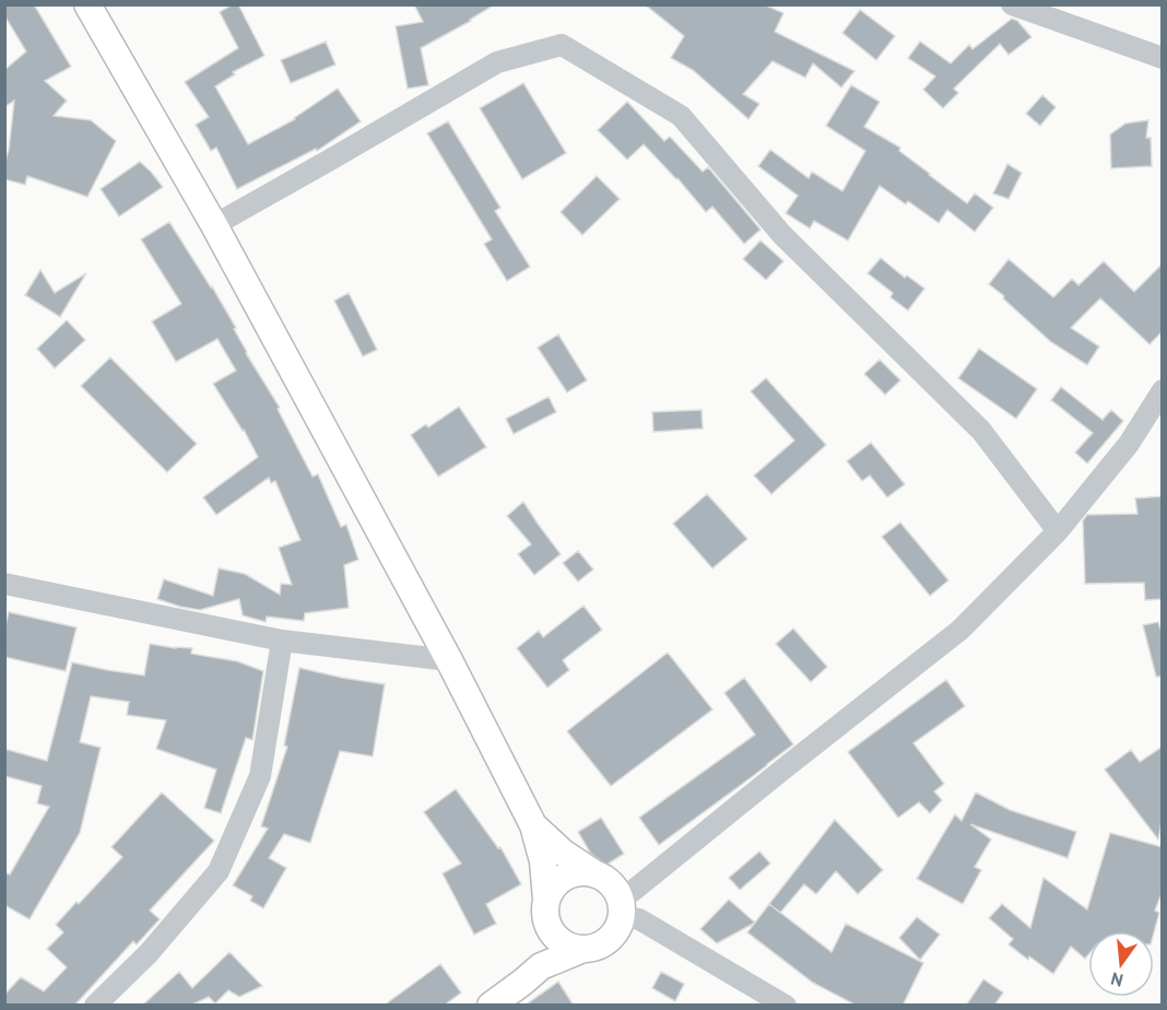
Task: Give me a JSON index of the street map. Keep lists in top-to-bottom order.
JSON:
{
  "north": "bottom"
}
